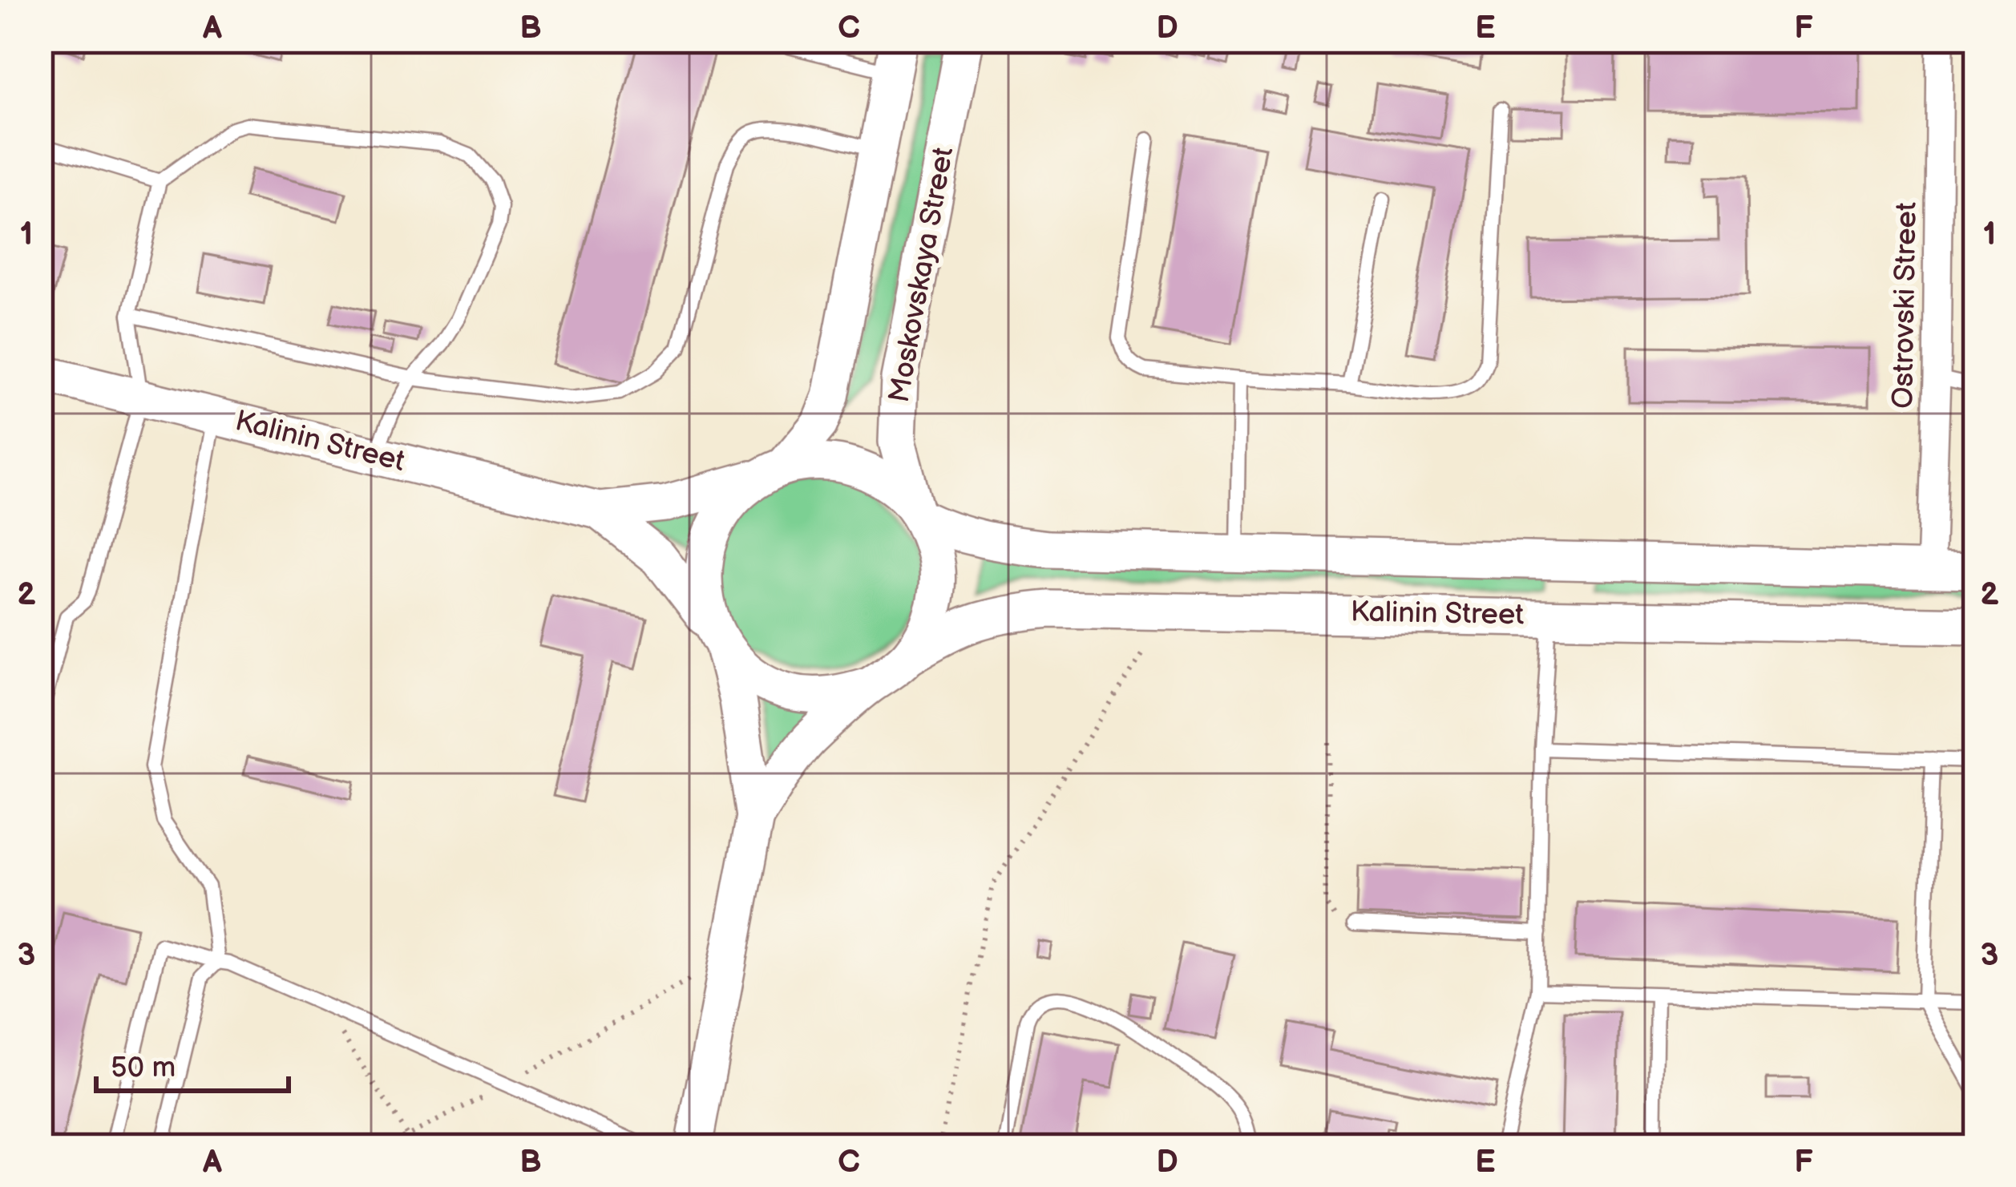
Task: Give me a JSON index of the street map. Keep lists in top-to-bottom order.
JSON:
{
  "streets": {
    "main road": ["Moskovskaya Street", "Kalinin Street"],
    "street": ["Ostrovski Street"]
  },
  "crossings": [
    ["Moskovskaya Street", "Kalinin Street"],
    ["Ostrovski Street", "Kalinin Street"]
  ],
  "scale_bar": "50 m",
  "grid": {
    "columns": [
      "A",
      "B",
      "C",
      "D",
      "E",
      "F"
    ],
    "rows": ["1", "2", "3"]
  }
}
